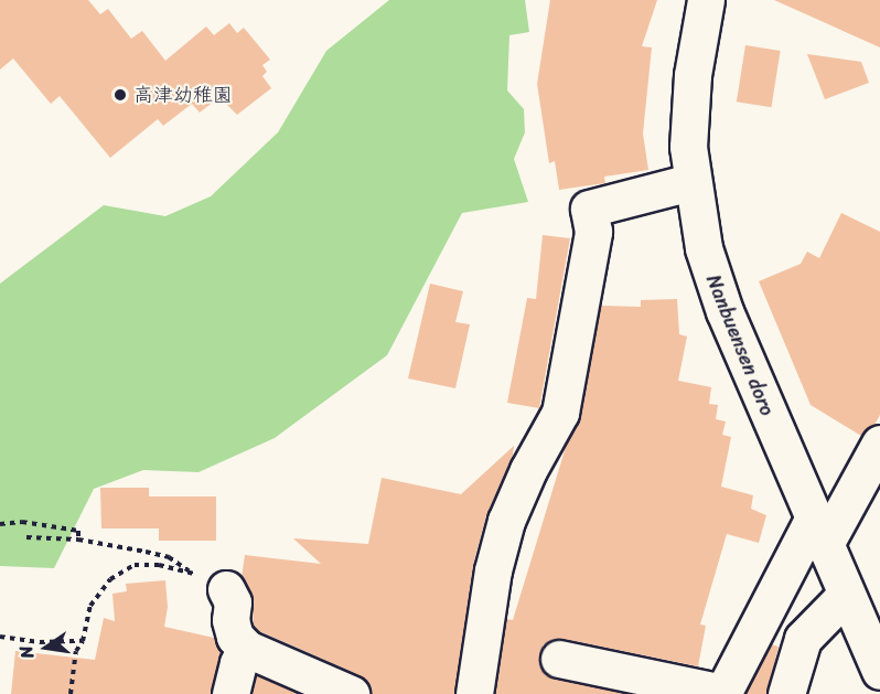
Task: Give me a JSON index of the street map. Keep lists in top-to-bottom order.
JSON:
{
  "streets": {
    "street": ["Nanbuensen doro"]
  },
  "places": ["高津幼稚園"],
  "north": "left"
}
